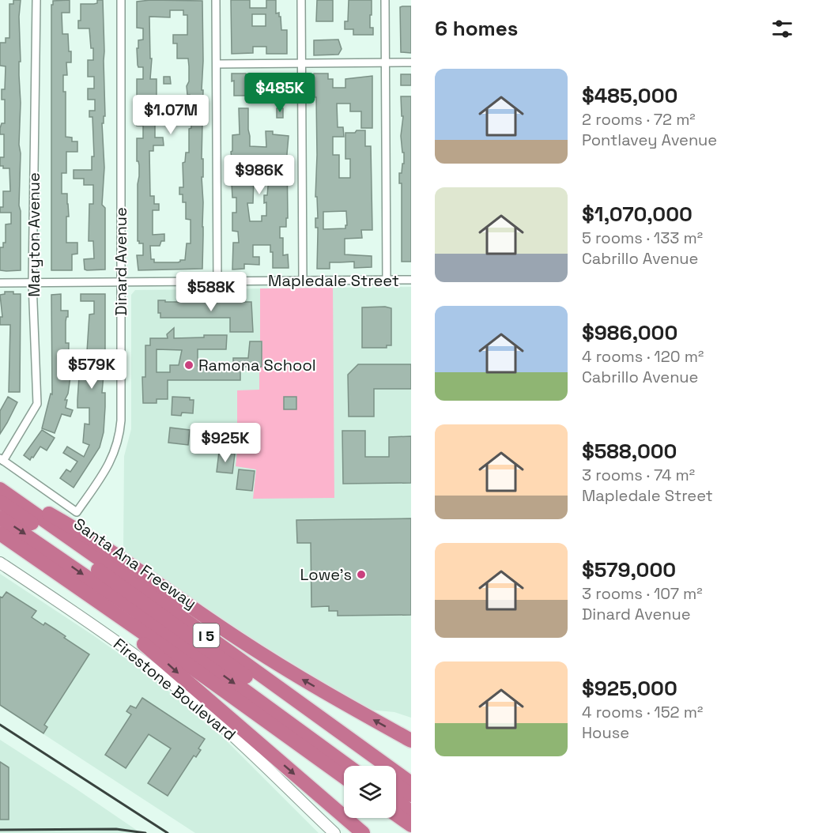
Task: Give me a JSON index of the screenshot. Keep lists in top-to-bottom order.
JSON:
{
  "streets": {
    "highway": ["Santa Ana Freeway", "I 5"],
    "street": [
      "Maryton Avenue",
      "Dinard Avenue",
      "Mapledale Street",
      "Firestone Boulevard"
    ]
  },
  "crossings": [
    ["Maryton Avenue", "Dinard Avenue"],
    ["Maryton Avenue", "Mapledale Street"],
    ["Dinard Avenue", "Mapledale Street"]
  ],
  "places": ["Ramona School", "Lowe's"],
  "page": {
    "heading": "6 homes",
    "list": [
      {
        "name": "$485,000",
        "note": "2 rooms · 72 m² · Pontlavey Avenue"
      },
      {
        "name": "$1,070,000",
        "note": "5 rooms · 133 m² · Cabrillo Avenue"
      },
      {
        "name": "$986,000",
        "note": "4 rooms · 120 m² · Cabrillo Avenue"
      },
      {
        "name": "$588,000",
        "note": "3 rooms · 74 m² · Mapledale Street"
      },
      {
        "name": "$579,000",
        "note": "3 rooms · 107 m² · Dinard Avenue"
      },
      {
        "name": "$925,000",
        "note": "4 rooms · 152 m² · House"
      }
    ],
    "price": [
      "$485K",
      "$1.07M",
      "$986K",
      "$588K",
      "$579K",
      "$925K"
    ]
  }
}
